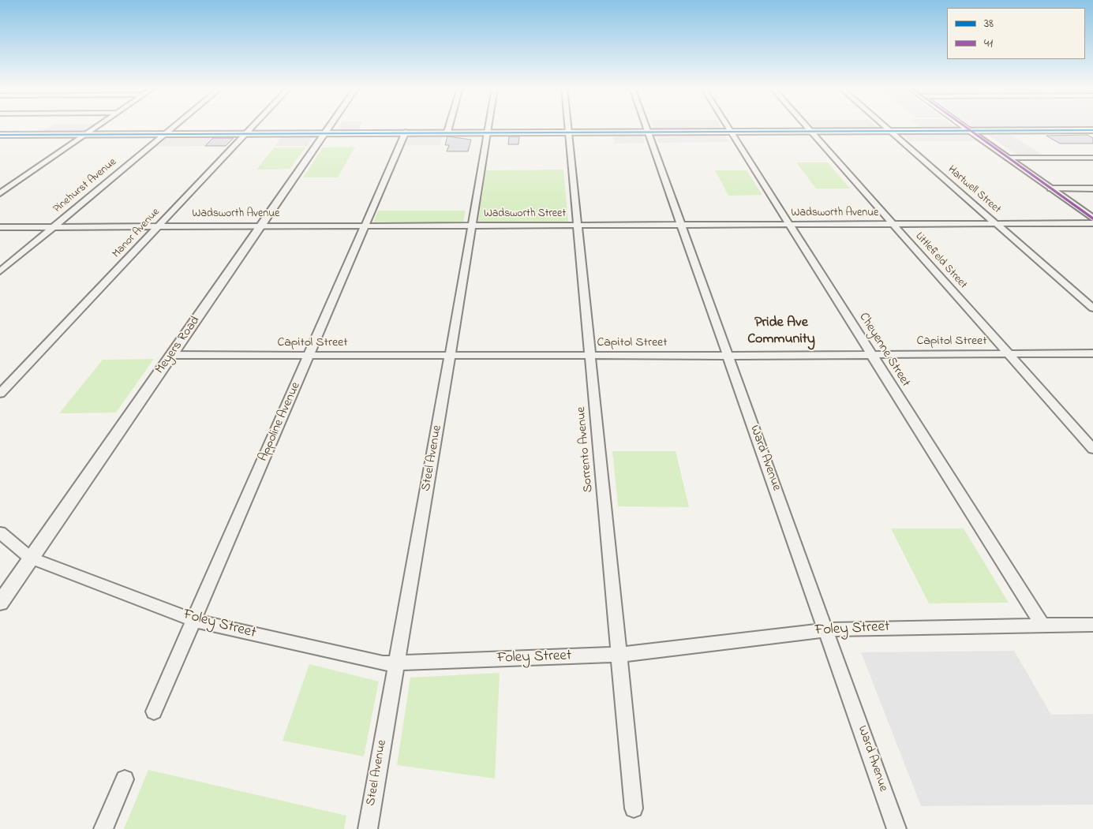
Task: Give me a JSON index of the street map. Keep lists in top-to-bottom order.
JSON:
{
  "streets": {
    "street": [
      "Pinehurst Avenue",
      "Hartwell Street",
      "Wadsworth Avenue",
      "Wadsworth Street",
      "Manor Avenue",
      "Littlefield Street",
      "Capitol Street",
      "Meyers Road",
      "Cheyenne Street",
      "Appoline Avenue",
      "Sorrento Avenue",
      "Steel Avenue",
      "Ward Avenue",
      "Foley Street"
    ]
  },
  "crossings": [
    ["Pinehurst Avenue", "Wadsworth Avenue"],
    ["Hartwell Street", "Wadsworth Avenue"],
    ["Wadsworth Avenue", "Wadsworth Street"],
    ["Wadsworth Avenue", "Manor Avenue"],
    ["Wadsworth Avenue", "Littlefield Street"],
    ["Wadsworth Avenue", "Meyers Road"],
    ["Wadsworth Avenue", "Cheyenne Street"],
    ["Wadsworth Avenue", "Appoline Avenue"],
    ["Wadsworth Avenue", "Sorrento Avenue"],
    ["Wadsworth Avenue", "Steel Avenue"],
    ["Wadsworth Avenue", "Ward Avenue"],
    ["Wadsworth Street", "Sorrento Avenue"],
    ["Wadsworth Street", "Steel Avenue"],
    ["Littlefield Street", "Capitol Street"],
    ["Capitol Street", "Meyers Road"],
    ["Capitol Street", "Cheyenne Street"],
    ["Capitol Street", "Appoline Avenue"],
    ["Capitol Street", "Sorrento Avenue"],
    ["Capitol Street", "Steel Avenue"],
    ["Capitol Street", "Ward Avenue"],
    ["Meyers Road", "Foley Street"],
    ["Cheyenne Street", "Foley Street"],
    ["Appoline Avenue", "Foley Street"],
    ["Sorrento Avenue", "Foley Street"],
    ["Steel Avenue", "Foley Street"],
    ["Ward Avenue", "Foley Street"]
  ],
  "districts": ["Pride Ave Community"],
  "lines": ["transit line 41", "transit line 38"],
  "legend": ["38", "41"]
}
